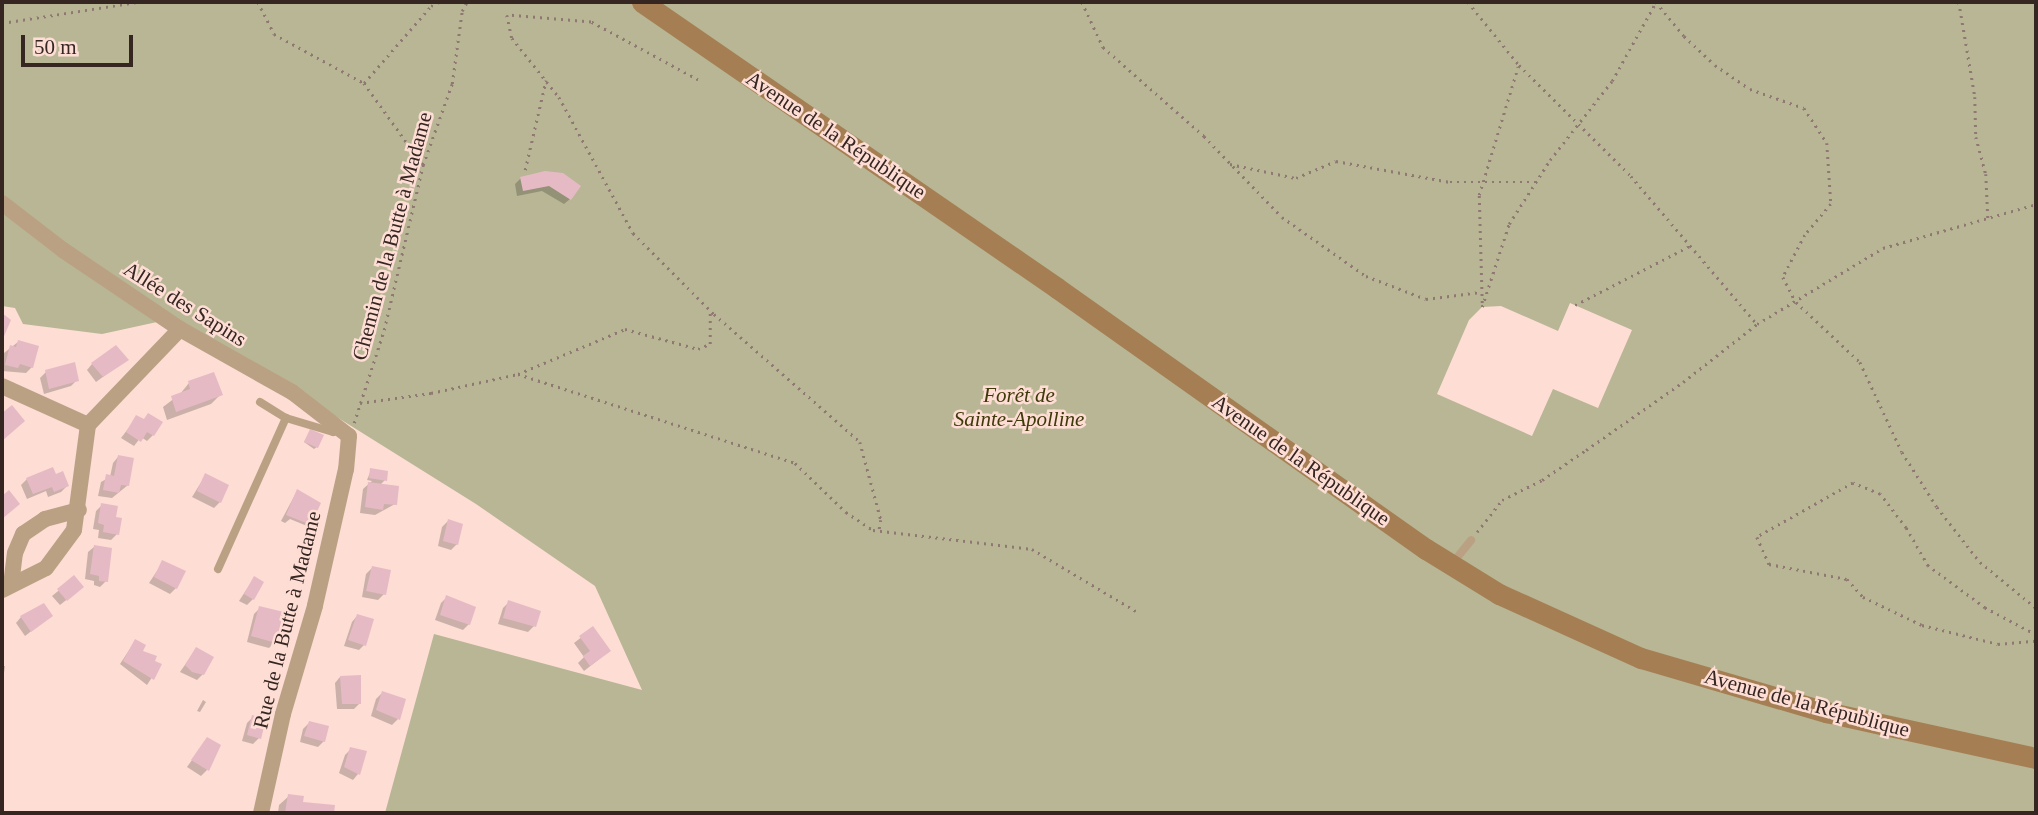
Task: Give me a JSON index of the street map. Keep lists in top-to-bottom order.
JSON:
{
  "streets": {
    "main road": ["Avenue de la République"],
    "street": ["Allée des Sapins", "Rue de la Butte à Madame"],
    "path": ["Chemin de la Butte à Madame"]
  },
  "crossings": [
    ["Chemin de la Butte à Madame", "Allée des Sapins"],
    ["Chemin de la Butte à Madame", "Rue de la Butte à Madame"],
    ["Allée des Sapins", "Rue de la Butte à Madame"]
  ],
  "parks": ["Forêt de Sainte-Apolline"],
  "scale_bar": "50 m"
}
